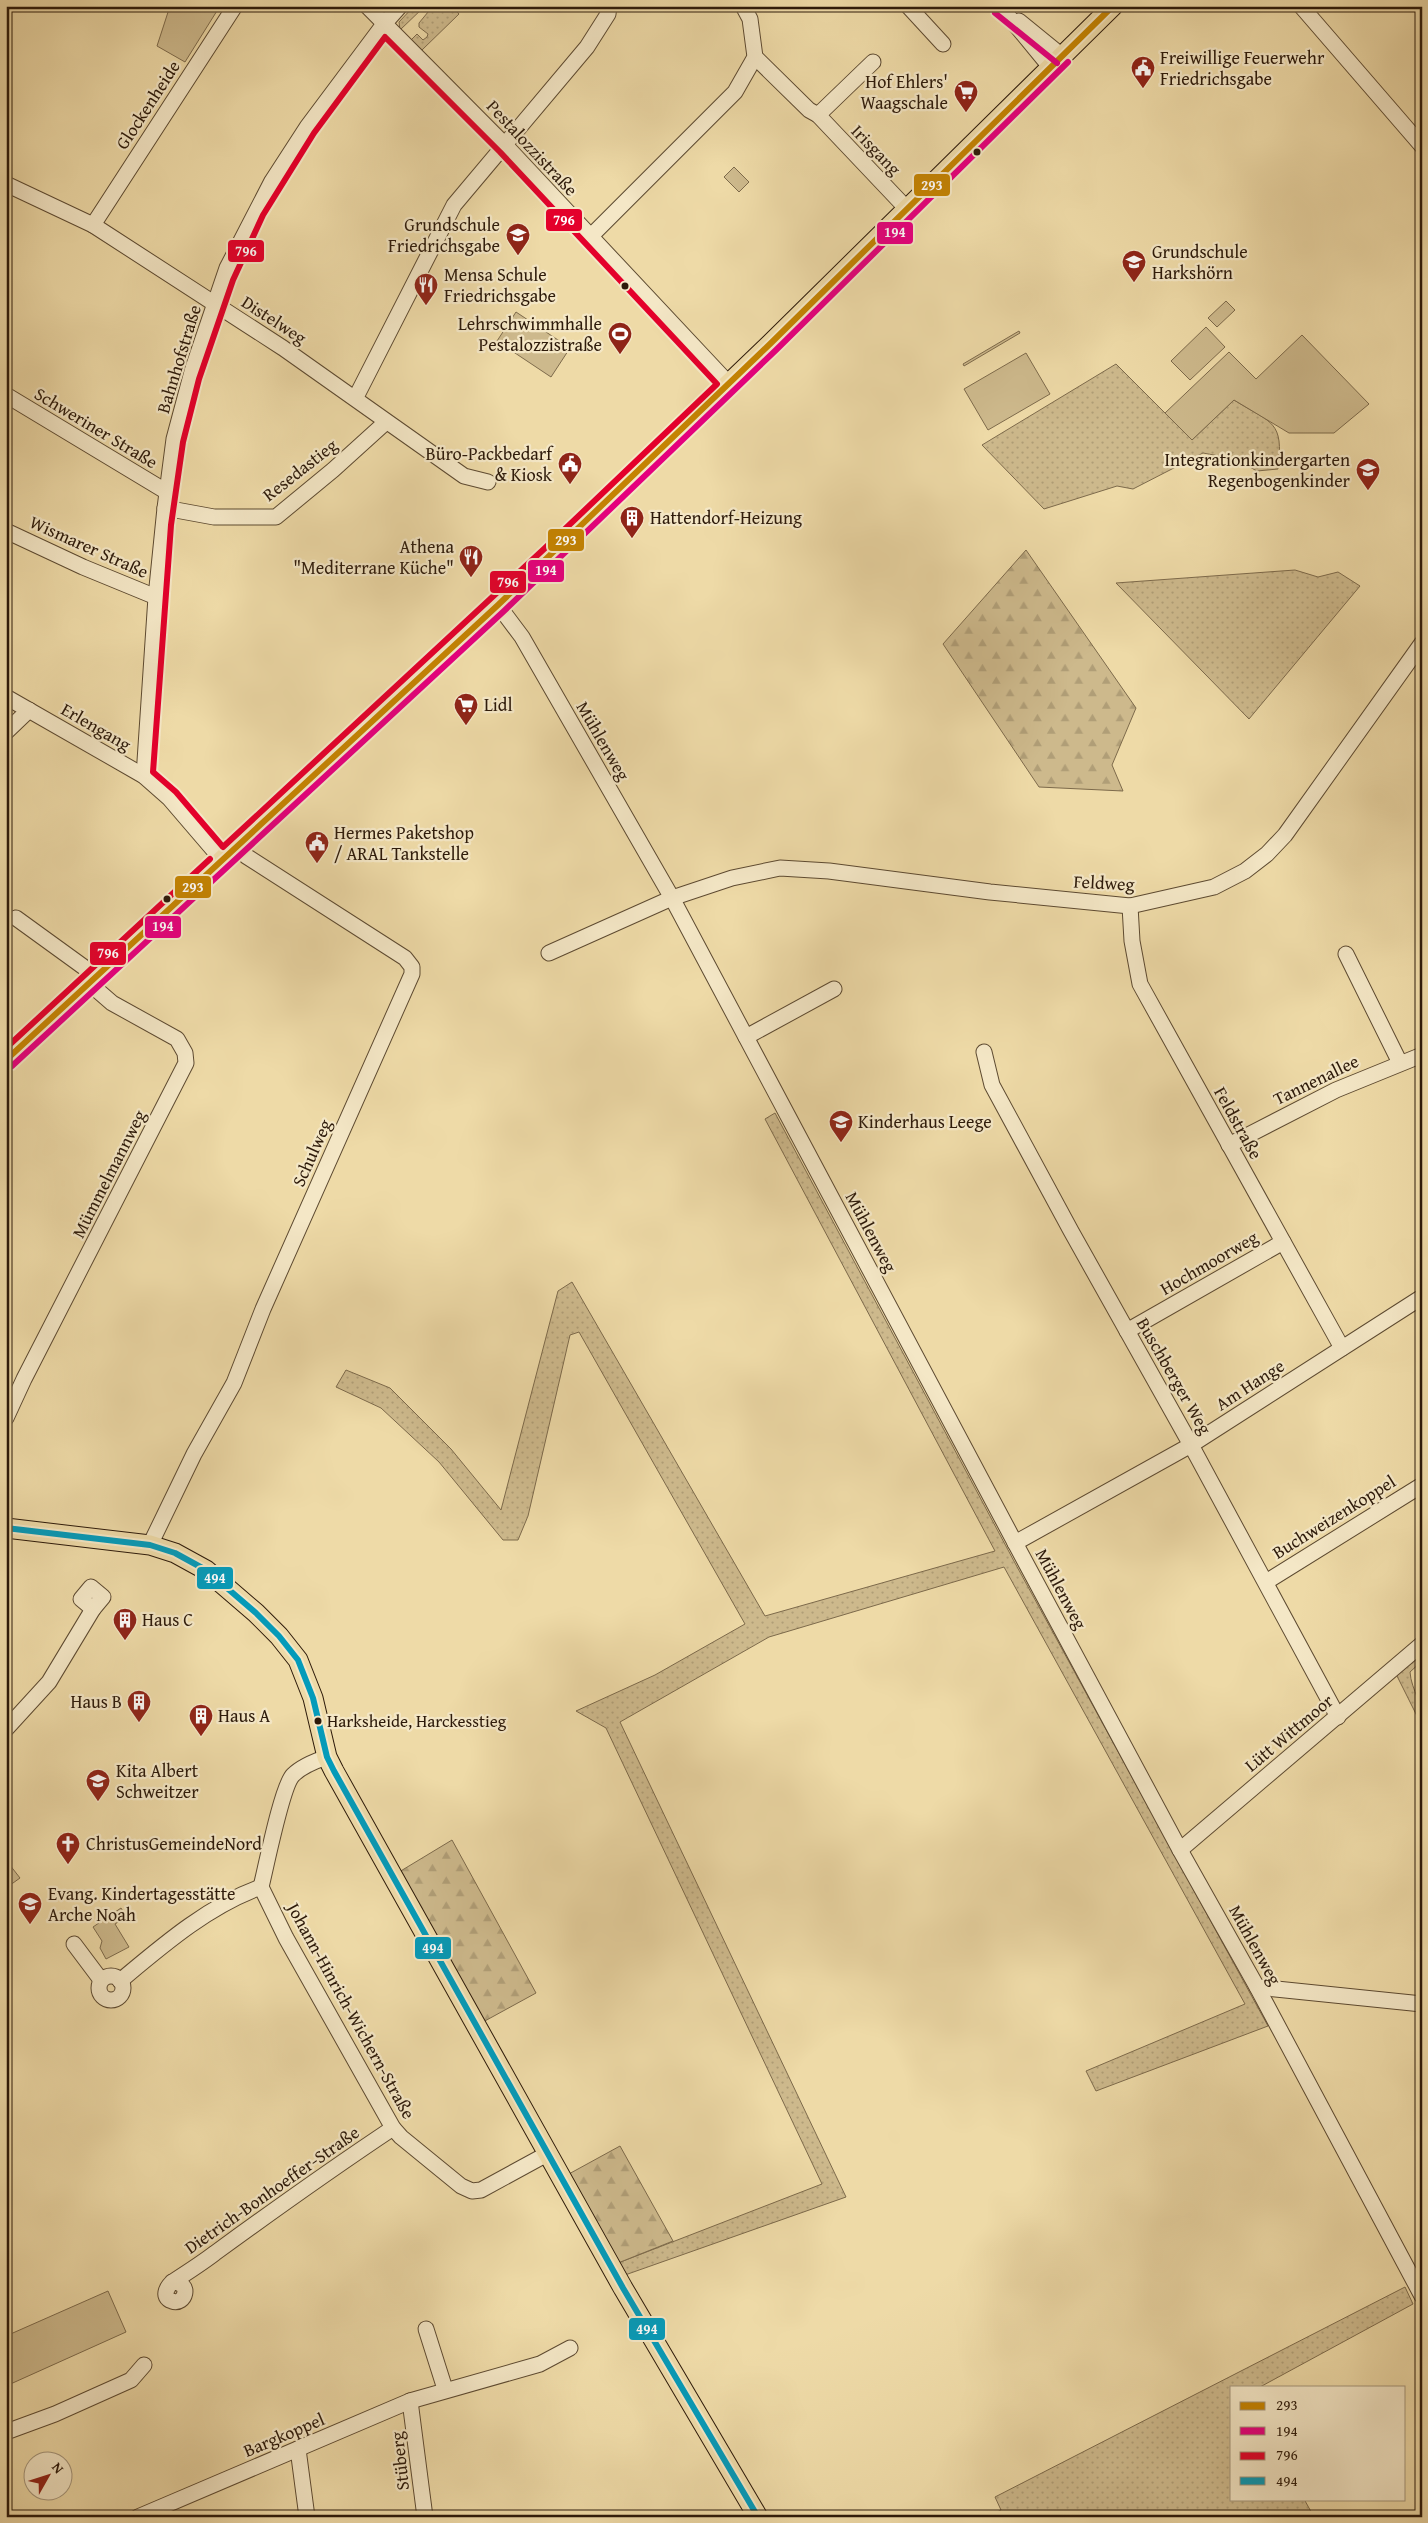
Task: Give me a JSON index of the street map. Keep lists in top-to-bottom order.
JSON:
{
  "streets": {
    "street": [
      "Glockenheide",
      "Pestalozzistraße",
      "Irisgang",
      "Distelweg",
      "Bahnhofstraße",
      "Schweriner Straße",
      "Resedastieg",
      "Wismarer Straße",
      "Erlengang",
      "Mühlenweg",
      "Feldweg",
      "Tannenallee",
      "Feldstraße",
      "Schulweg",
      "Mümmelmannweg",
      "Hochmoorweg",
      "Buschberger Weg",
      "Am Hange",
      "Buchweizenkoppel",
      "Lütt Wittmoor",
      "Johann-Hinrich-Wichern-Straße",
      "Dietrich-Bonhoeffer-Straße",
      "Bargkoppel",
      "Stüberg"
    ]
  },
  "crossings": [
    ["Glockenheide", "Distelweg"],
    ["Pestalozzistraße", "Bahnhofstraße"],
    ["Distelweg", "Bahnhofstraße"],
    ["Distelweg", "Resedastieg"],
    ["Bahnhofstraße", "Schweriner Straße"],
    ["Bahnhofstraße", "Resedastieg"],
    ["Bahnhofstraße", "Wismarer Straße"],
    ["Bahnhofstraße", "Erlengang"],
    ["Schweriner Straße", "Resedastieg"],
    ["Mühlenweg", "Feldweg"],
    ["Mühlenweg", "Am Hange"],
    ["Mühlenweg", "Lütt Wittmoor"],
    ["Feldweg", "Feldstraße"],
    ["Tannenallee", "Feldstraße"],
    ["Feldstraße", "Hochmoorweg"],
    ["Feldstraße", "Am Hange"],
    ["Hochmoorweg", "Buschberger Weg"],
    ["Buschberger Weg", "Am Hange"],
    ["Buschberger Weg", "Buchweizenkoppel"],
    ["Buschberger Weg", "Lütt Wittmoor"],
    ["Johann-Hinrich-Wichern-Straße", "Dietrich-Bonhoeffer-Straße"],
    ["Bargkoppel", "Stüberg"]
  ],
  "places": {
    "public building": ["Freiwillige Feuerwehr Friedrichsgabe", "Büro-Packbedarf & Kiosk", "Hermes Paketshop / ARAL Tankstelle"],
    "supermarket": ["Hof Ehlers' Waagschale", "Lidl"],
    "school or university": [
      "Grundschule Friedrichsgabe",
      "Grundschule Harkshörn",
      "Integrationkindergarten Regenbogenkinder",
      "Kinderhaus Leege",
      "Kita Albert Schweitzer",
      "Evang. Kindertagesstätte Arche Noah"
    ],
    "restaurant": ["Mensa Schule Friedrichsgabe", "Athena \"Mediterrane Küche\""],
    "sports": ["Lehrschwimmhalle Pestalozzistraße"],
    "building": [
      "Hattendorf-Heizung",
      "Haus C",
      "Haus B",
      "Haus A"
    ],
    "other": ["Harksheide, Harckesstieg"],
    "church": ["ChristusGemeindeNord"]
  },
  "lines": [
    "transit line 293",
    "transit line 194",
    "transit line 796",
    "transit line 494"
  ],
  "legend": [
    "293",
    "194",
    "796",
    "494"
  ],
  "north": "top right"
}
